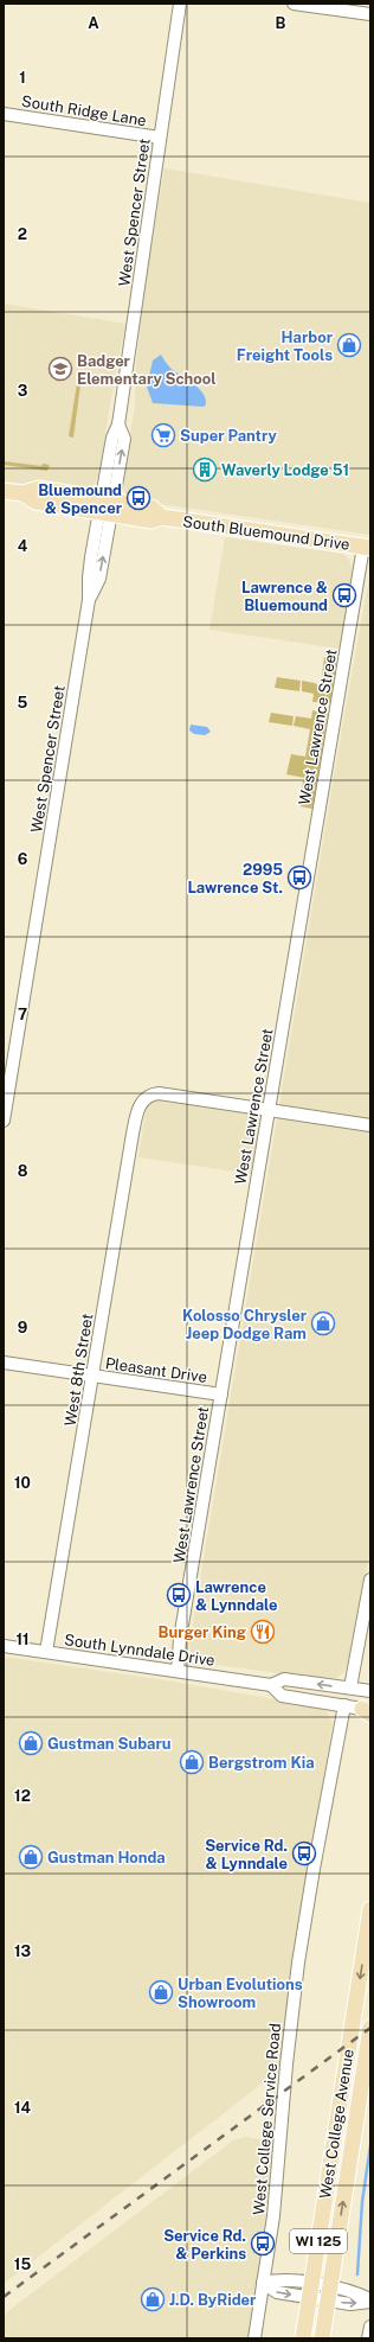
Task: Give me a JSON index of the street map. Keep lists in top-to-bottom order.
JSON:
{
  "streets": {
    "main road": ["South Bluemound Drive", "West College Avenue", "WI 125"],
    "street": [
      "South Ridge Lane",
      "West Spencer Street",
      "West Lawrence Street",
      "West 8th Street",
      "Pleasant Drive",
      "South Lynndale Drive",
      "West College Service Road"
    ]
  },
  "crossings": [
    ["South Ridge Lane", "West Spencer Street"],
    ["West Spencer Street", "South Bluemound Drive"],
    ["South Bluemound Drive", "West Lawrence Street"],
    ["West Lawrence Street", "West 8th Street"],
    ["West Lawrence Street", "Pleasant Drive"],
    ["West Lawrence Street", "South Lynndale Drive"],
    ["West 8th Street", "Pleasant Drive"],
    ["West 8th Street", "South Lynndale Drive"],
    ["South Lynndale Drive", "West College Service Road"]
  ],
  "places": {
    "shop": [
      "Harbor Freight Tools",
      "Kolosso Chrysler Jeep Dodge Ram",
      "Gustman Subaru",
      "Bergstrom Kia",
      "Gustman Honda",
      "Urban Evolutions Showroom",
      "J.D. ByRider"
    ],
    "school or university": ["Badger Elementary School"],
    "supermarket": ["Super Pantry"],
    "building": ["Waverly Lodge 51"],
    "bus stop": [
      "Bluemound & Spencer",
      "Lawrence & Bluemound",
      "2995 Lawrence St.",
      "Lawrence & Lynndale",
      "Service Rd. & Lynndale",
      "Service Rd. & Perkins"
    ],
    "restaurant": ["Burger King"]
  },
  "grid": {
    "columns": ["A", "B"],
    "rows": [
      "1",
      "2",
      "3",
      "4",
      "5",
      "6",
      "7",
      "8",
      "9",
      "10",
      "11",
      "12",
      "13",
      "14",
      "15"
    ]
  }
}
